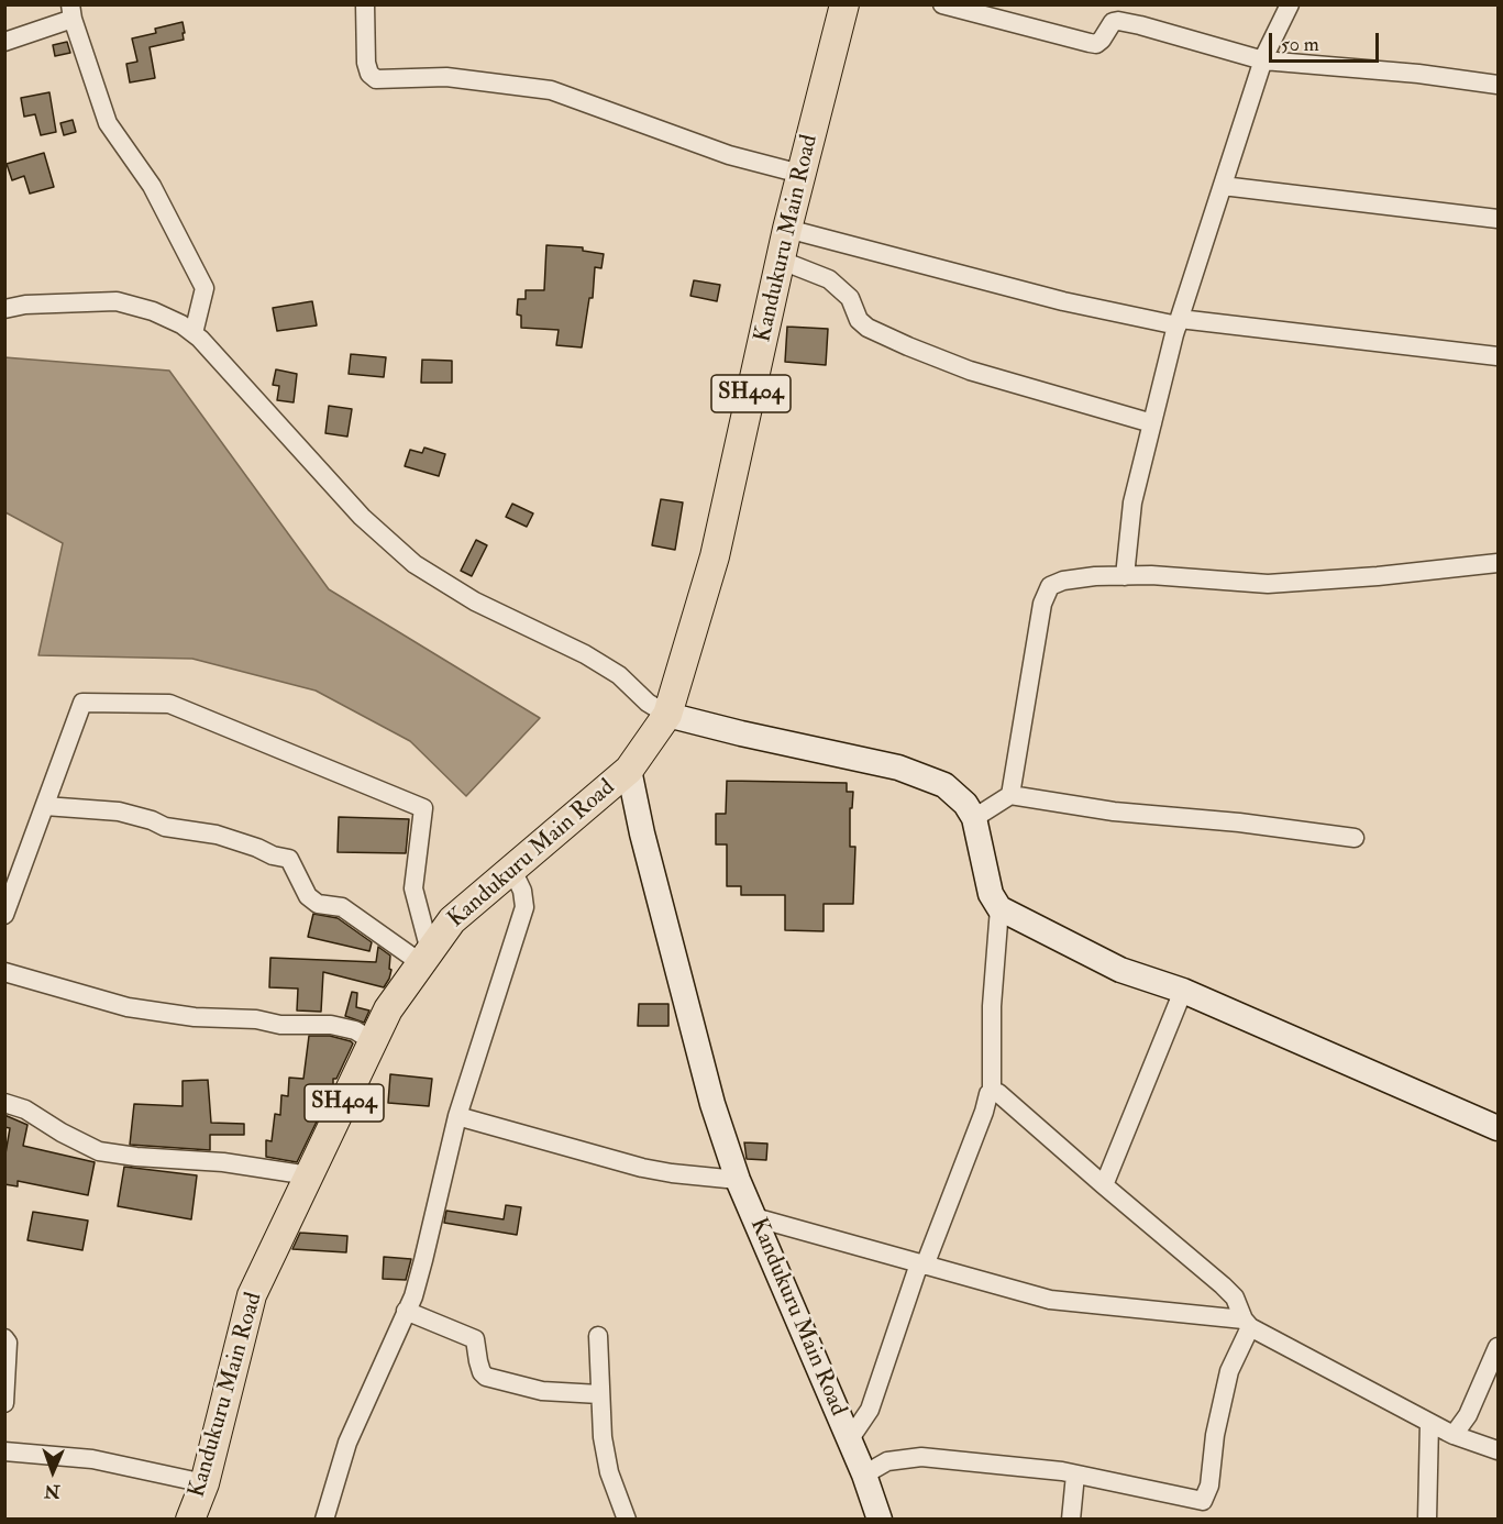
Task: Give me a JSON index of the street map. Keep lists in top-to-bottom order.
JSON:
{
  "streets": {
    "main road": ["Kandukuru Main Road", "SH404"]
  },
  "scale_bar": "50 m",
  "north": "bottom"
}
